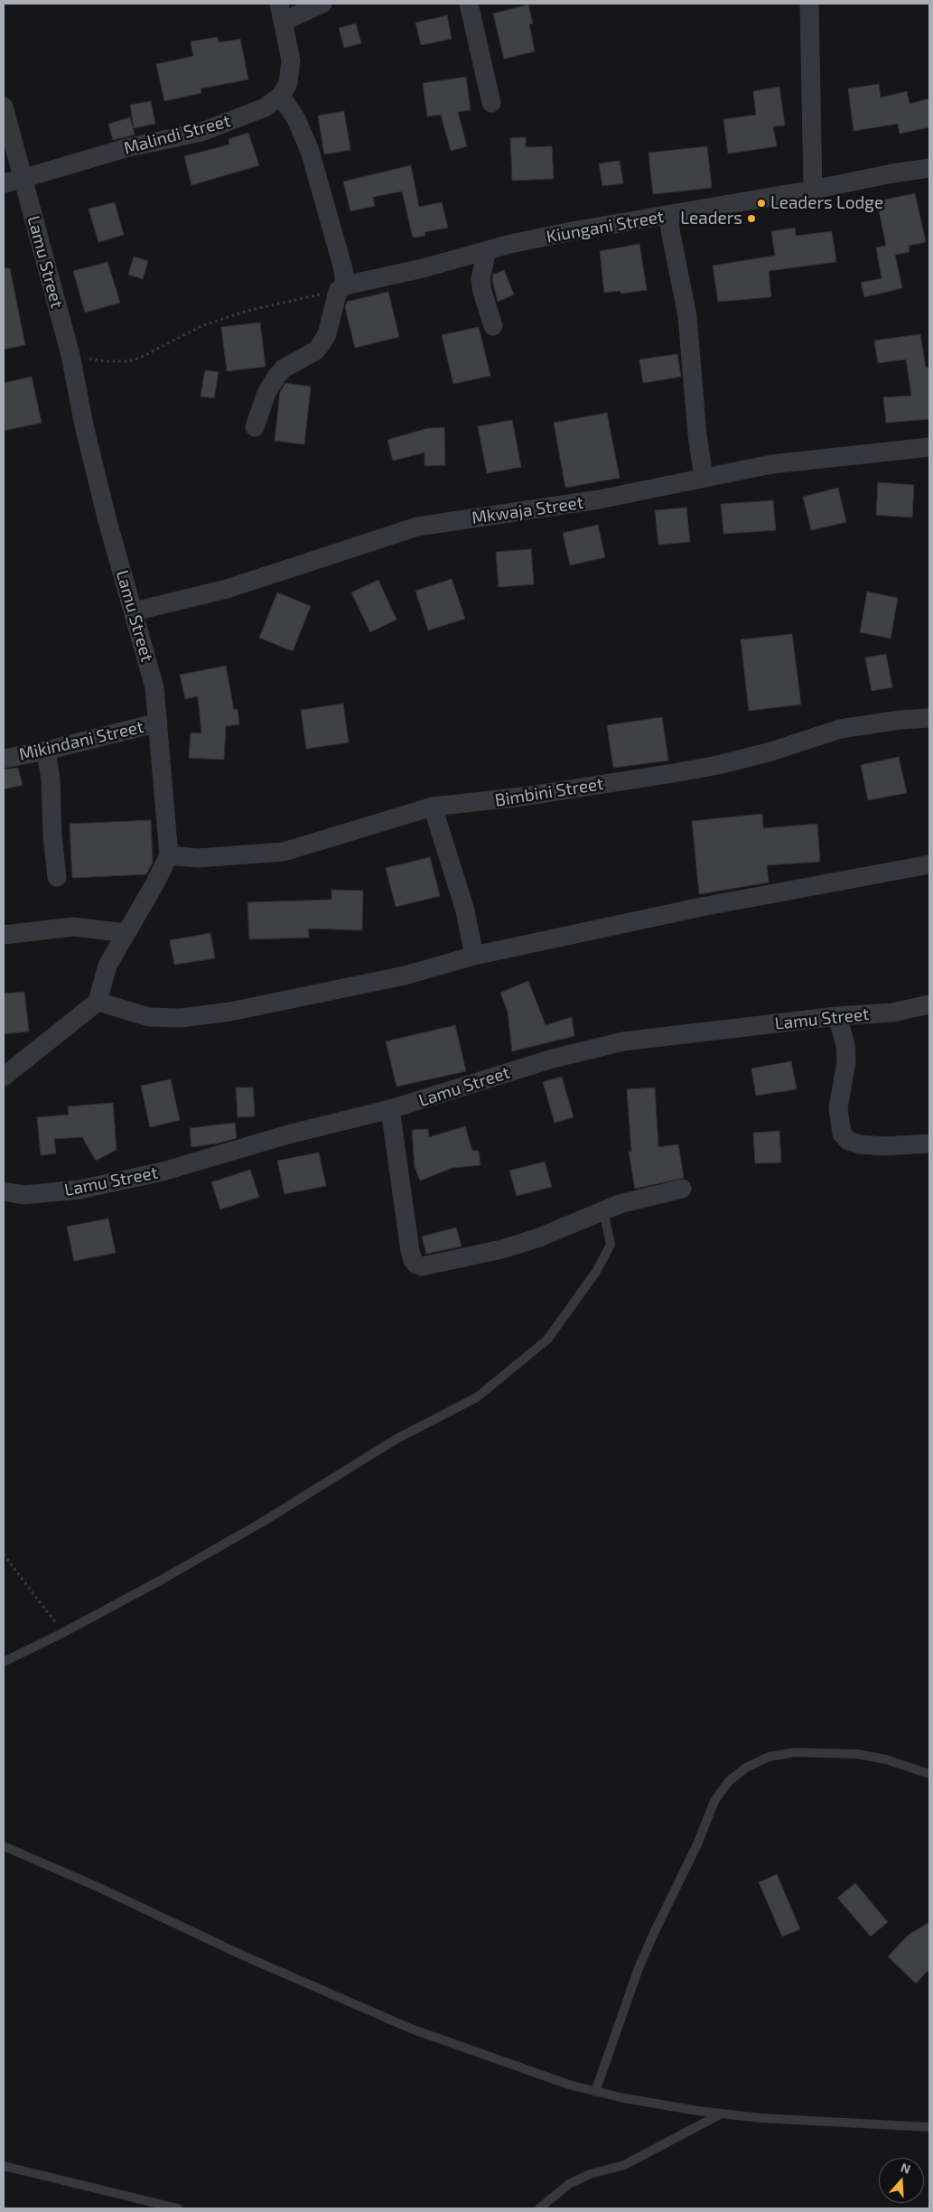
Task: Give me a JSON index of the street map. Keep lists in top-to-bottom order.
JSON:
{
  "streets": {
    "street": [
      "Malindi Street",
      "Kiungani Street",
      "Lamu Street",
      "Mkwaja Street",
      "Mikindani Street",
      "Bimbini Street"
    ]
  },
  "crossings": [
    ["Malindi Street", "Lamu Street"],
    ["Lamu Street", "Mkwaja Street"],
    ["Lamu Street", "Mikindani Street"],
    ["Lamu Street", "Bimbini Street"]
  ],
  "places": ["Leaders Lodge", "Leaders"],
  "north": "top"
}
